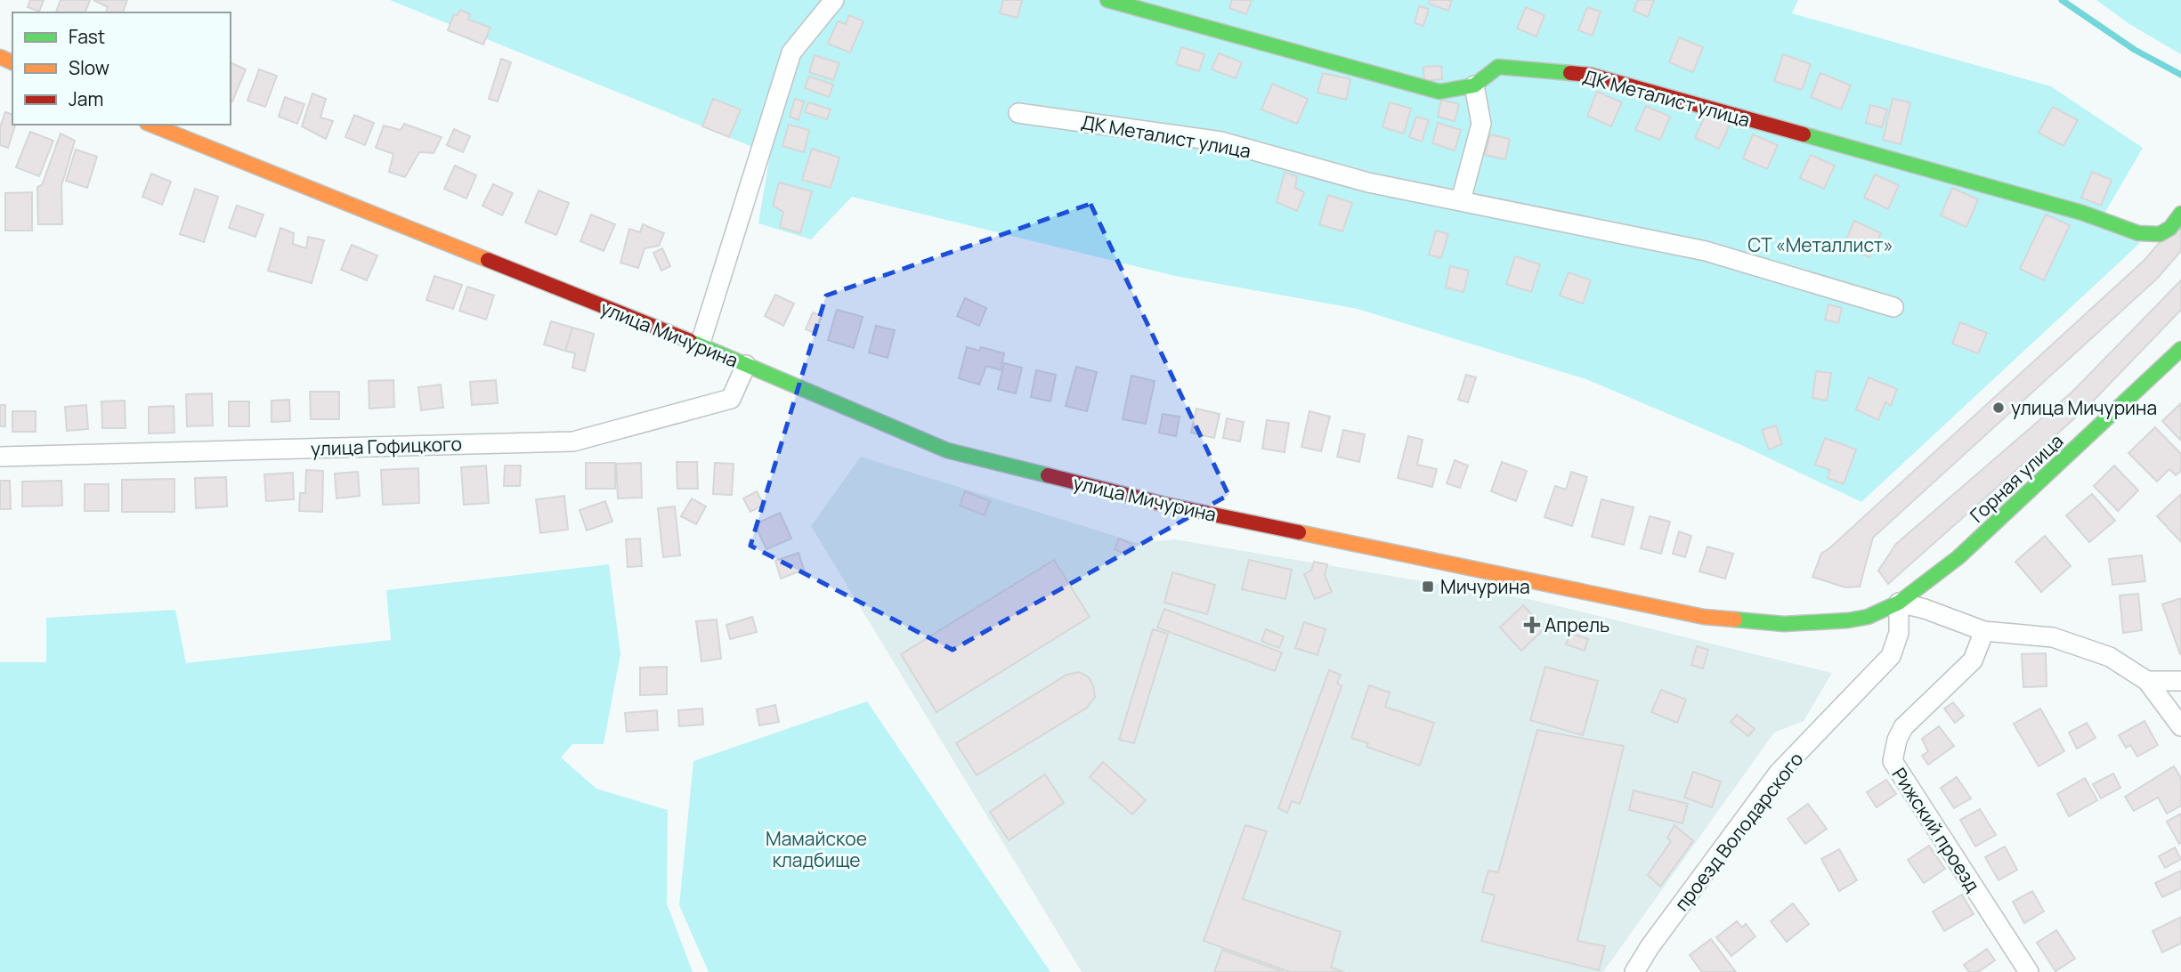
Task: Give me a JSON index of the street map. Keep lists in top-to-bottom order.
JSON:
{
  "streets": {
    "street": [
      "ДК Металист улица",
      "улица Мичурина",
      "улица Гофицкого",
      "Горная улица",
      "Рижский проезд",
      "проезд Володарского"
    ]
  },
  "crossings": [
    ["улица Мичурина", "улица Гофицкого"],
    ["улица Мичурина", "Горная улица"],
    ["улица Мичурина", "проезд Володарского"],
    ["Горная улица", "проезд Володарского"]
  ],
  "parks": ["СТ «Металлист»", "Мамайское кладбище"],
  "places": {
    "other": ["улица Мичурина"],
    "transit": ["Мичурина"],
    "health": ["Апрель"]
  },
  "legend": ["Fast", "Slow", "Jam"]
}
